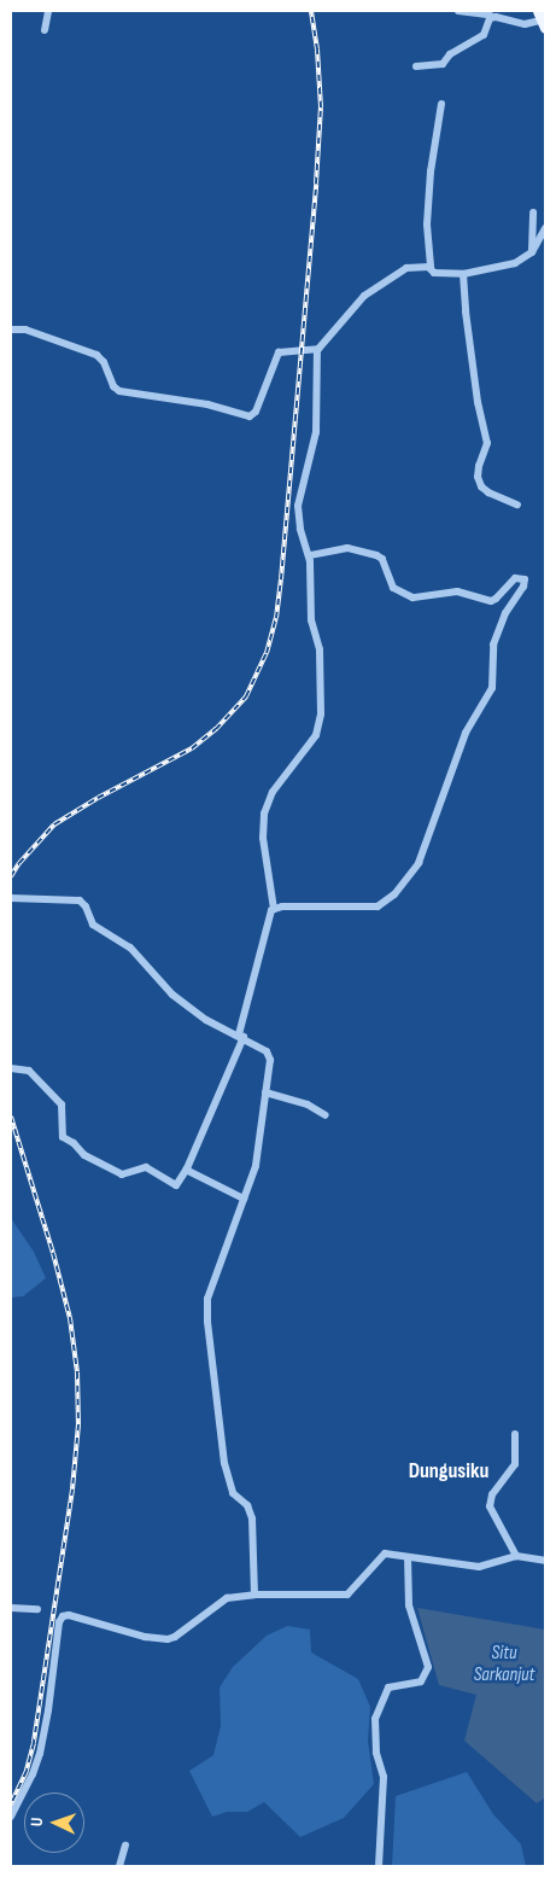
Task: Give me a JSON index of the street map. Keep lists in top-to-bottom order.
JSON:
{
  "districts": ["Dungusiku"],
  "water": ["Situ Sarkanjut"],
  "north": "left"
}
